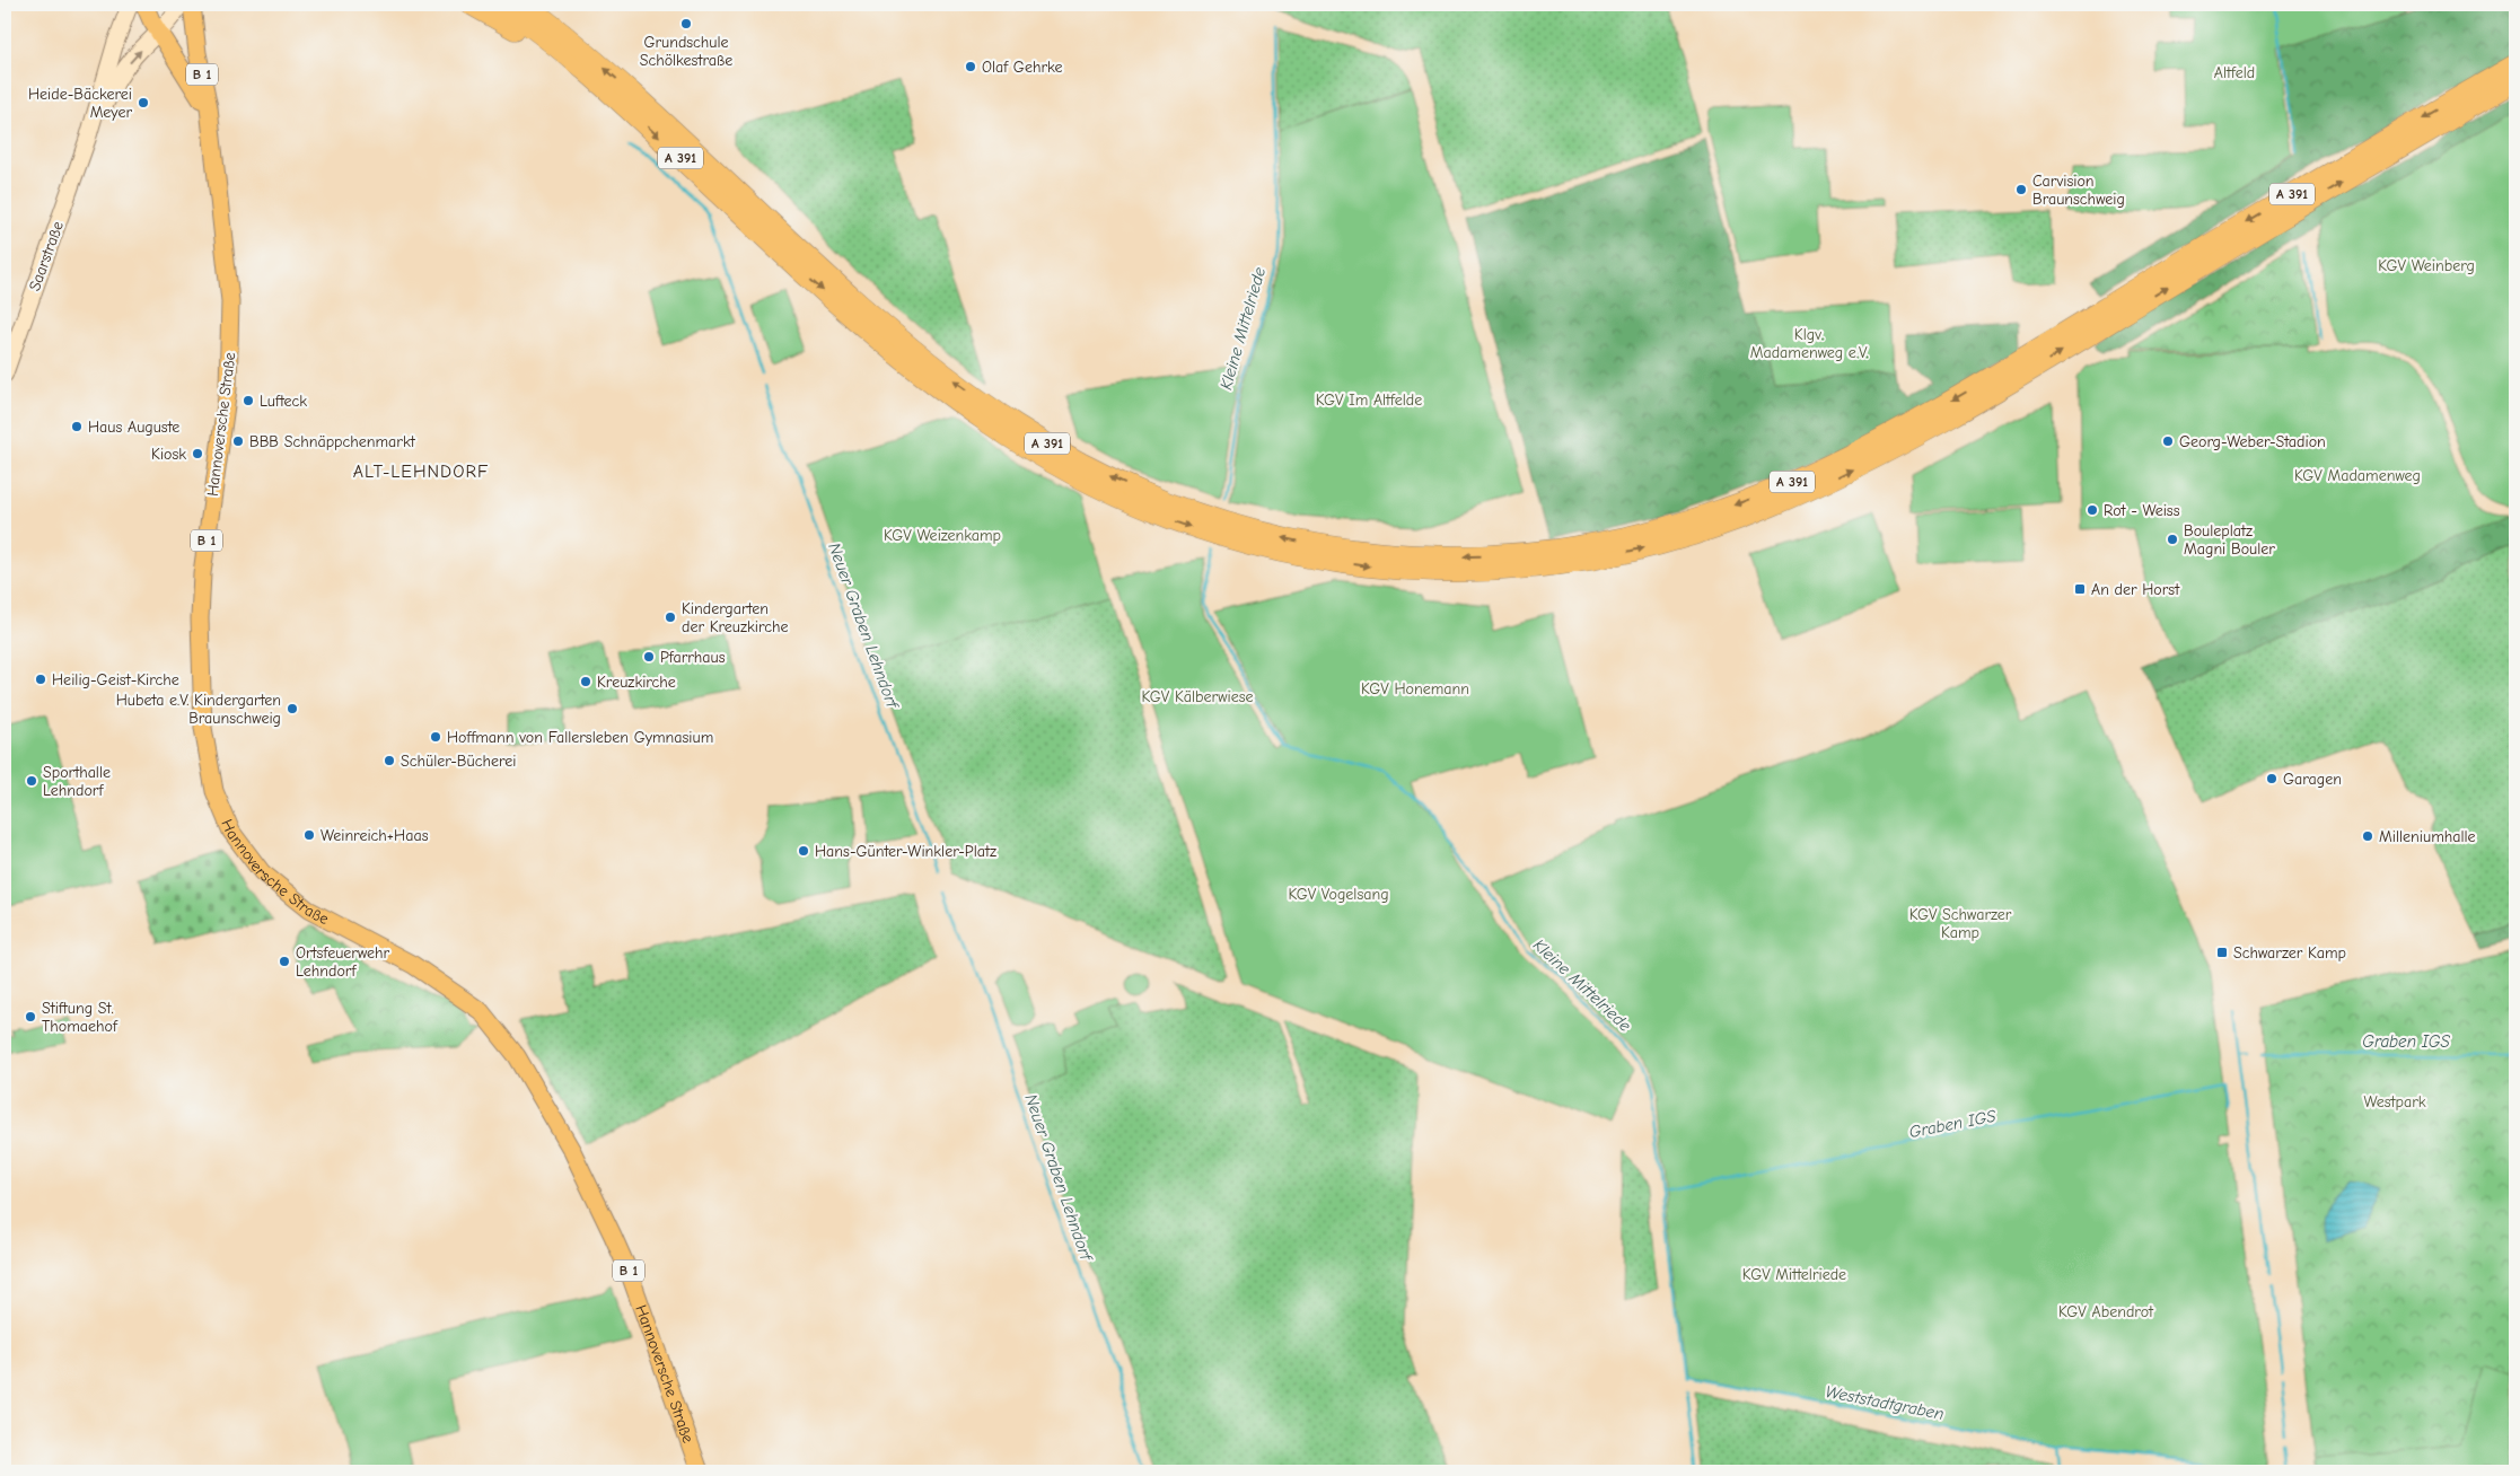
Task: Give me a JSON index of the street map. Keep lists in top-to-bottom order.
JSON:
{
  "streets": {
    "highway": ["A 391"],
    "main road": ["B 1", "Hannoversche Straße"],
    "street": ["Saarstraße"]
  },
  "crossings": [
    ["Saarstraße", "Hannoversche Straße"]
  ],
  "districts": ["ALT-LEHNDORF"],
  "water": [
    "Kleine Mittelriede",
    "Neuer Graben Lehndorf",
    "Graben IGS",
    "Weststadtgraben"
  ],
  "parks": [
    "Altfeld",
    "KGV Weinberg",
    "Klgv. Madamenweg e.V.",
    "KGV Im Altfelde",
    "KGV Madamenweg",
    "KGV Weizenkamp",
    "KGV Honemann",
    "KGV Kälberwiese",
    "KGV Vogelsang",
    "KGV Schwarzer Kamp",
    "Westpark",
    "KGV Mittelriede",
    "KGV Abendrot"
  ],
  "places": {
    "other": [
      "Grundschule Schölkestraße",
      "Olaf Gehrke",
      "Heide-Bäckerei Meyer",
      "Carvision Braunschweig",
      "Lufteck",
      "Haus Auguste",
      "BBB Schnäppchenmarkt",
      "Georg-Weber-Stadion",
      "Kiosk",
      "Rot - Weiss",
      "Bouleplatz Magni Bouler",
      "Kindergarten der Kreuzkirche",
      "Pfarrhaus",
      "Heilig-Geist-Kirche",
      "Kreuzkirche",
      "Hubeta e.V. Kindergarten Braunschweig",
      "Hoffmann von Fallersleben Gymnasium",
      "Schüler-Bücherei",
      "Garagen",
      "Sporthalle Lehndorf",
      "Weinreich+Haas",
      "Milleniumhalle",
      "Hans-Günter-Winkler-Platz",
      "Ortsfeuerwehr Lehndorf",
      "Stiftung St. Thomaehof"
    ],
    "transit": ["An der Horst", "Schwarzer Kamp"]
  }
}
